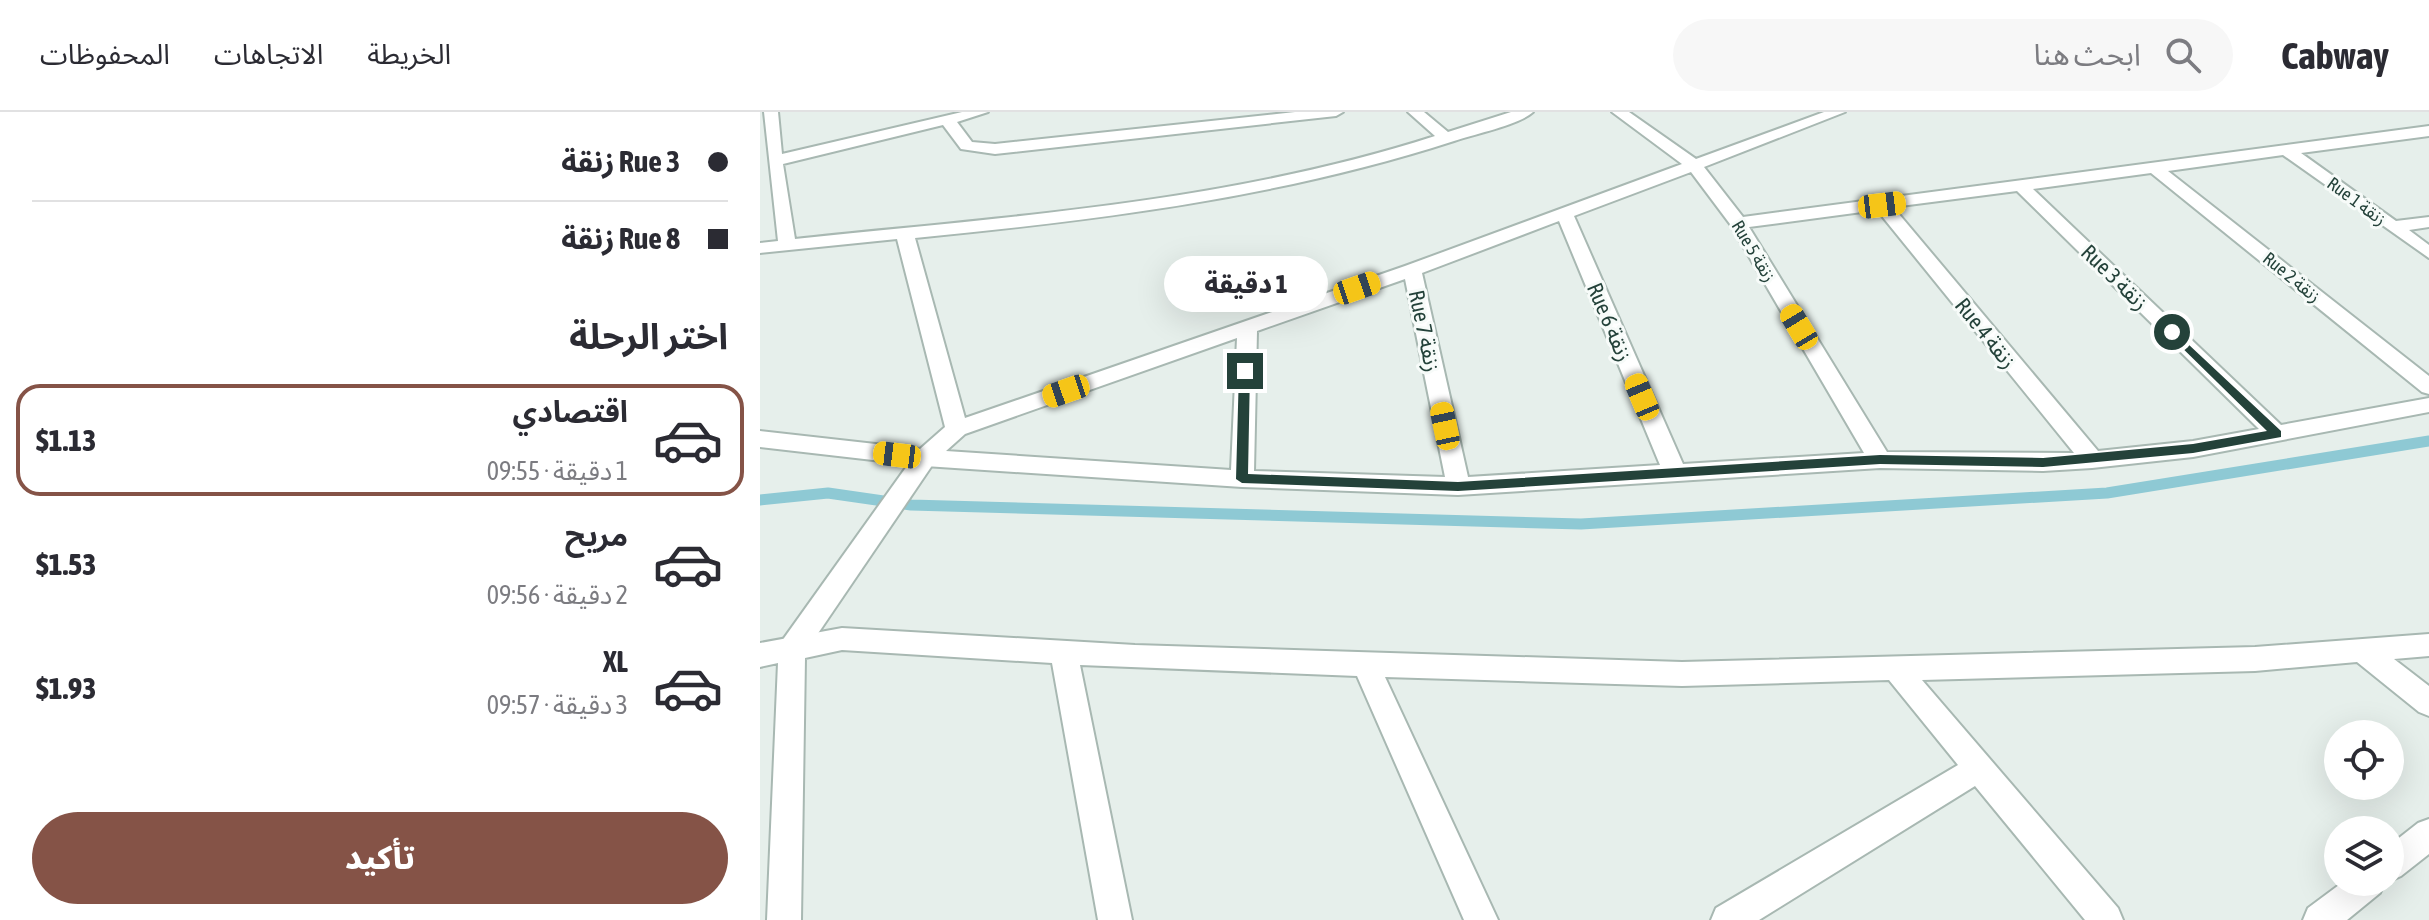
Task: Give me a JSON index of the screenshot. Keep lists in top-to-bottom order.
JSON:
{
  "streets": {
    "street": [
      "Rue 1 زنقة",
      "Rue 5 زنقة",
      "Rue 3 زنقة",
      "Rue 2 زنقة",
      "Rue 6 زنقة",
      "Rue 7 زنقة",
      "Rue 4 زنقة"
    ]
  },
  "page": {
    "header": "Cabway",
    "search": "ابحث هنا",
    "nav": ["الخريطة", "الاتجاهات", "المحفوظات"],
    "banner": ["Rue 3 زنقة", "Rue 8 زنقة"],
    "bubble": "1 دقيقة",
    "heading": "اختر الرحلة",
    "list": [
      {
        "name": "اقتصادي",
        "note": "1 دقيقة · 09:55",
        "value": "$1.13"
      },
      {
        "name": "مريح",
        "note": "2 دقيقة · 09:56",
        "value": "$1.53"
      },
      {
        "name": "XL",
        "note": "3 دقيقة · 09:57",
        "value": "$1.93"
      }
    ],
    "buttons": "تأكيد"
  }
}
